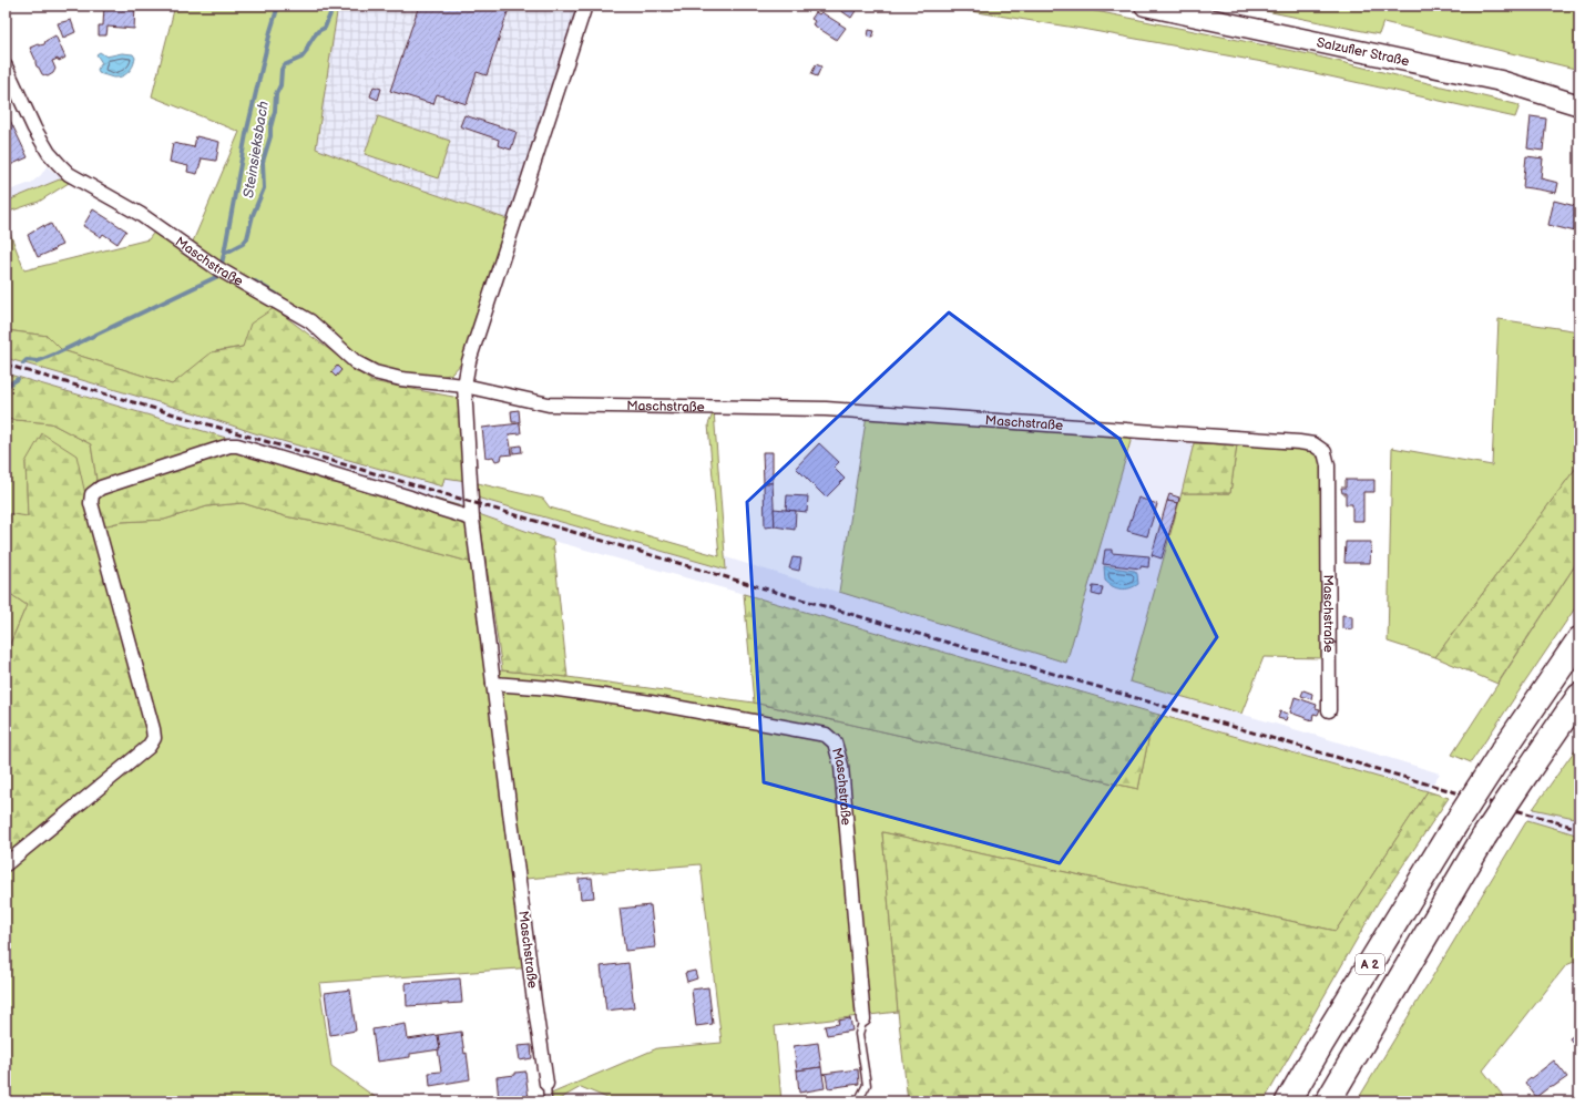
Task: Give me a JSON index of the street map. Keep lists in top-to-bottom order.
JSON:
{
  "streets": {
    "highway": ["A 2"],
    "main road": ["Salzufler Straße"],
    "street": ["Maschstraße"]
  },
  "water": ["Steinsieksbach"]
}
